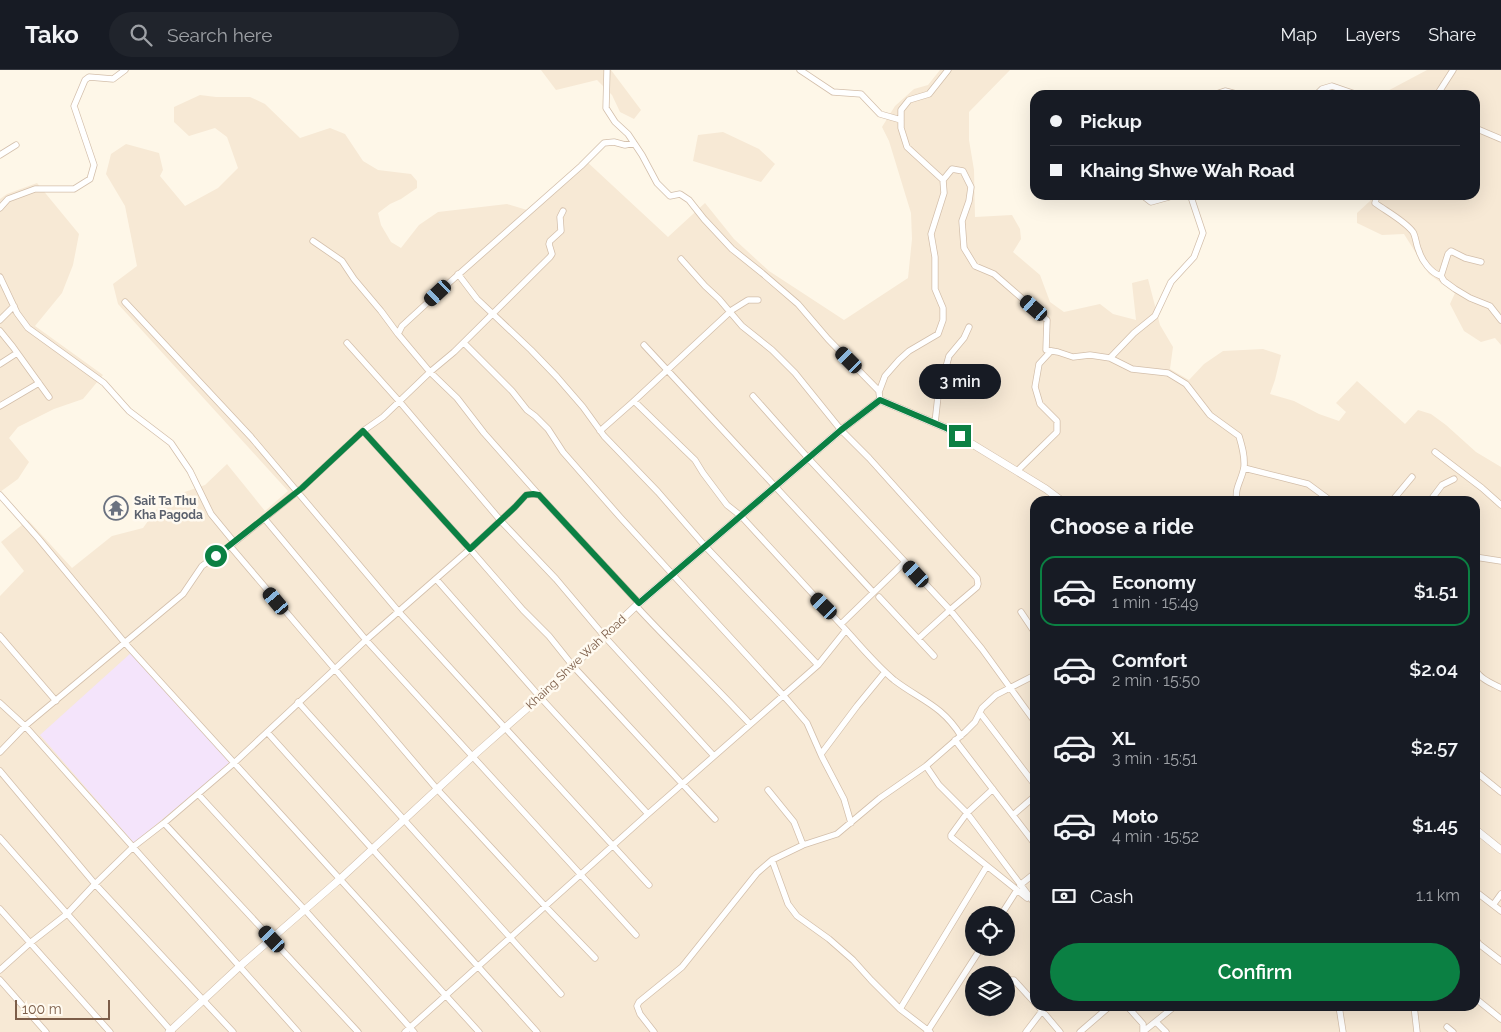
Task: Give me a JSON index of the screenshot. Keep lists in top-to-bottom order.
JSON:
{
  "streets": {
    "street": ["Khaing Shwe Wah Road"]
  },
  "places": {
    "temple": ["Sait Ta Thu Kha Pagoda"]
  },
  "scale_bar": "100 m",
  "page": {
    "header": "Tako",
    "search": "Search here",
    "nav": ["Map", "Layers", "Share"],
    "banner": ["Pickup", "Khaing Shwe Wah Road"],
    "bubble": "3 min",
    "heading": "Choose a ride",
    "list": [
      {
        "name": "Economy",
        "note": "1 min · 15:49",
        "value": "$1.51"
      },
      {
        "name": "Comfort",
        "note": "2 min · 15:50",
        "value": "$2.04"
      },
      {
        "name": "XL",
        "note": "3 min · 15:51",
        "value": "$2.57"
      },
      {
        "name": "Moto",
        "note": "4 min · 15:52",
        "value": "$1.45"
      }
    ],
    "pay": ["Cash", "1.1 km"],
    "buttons": "Confirm",
    "scale": "100 m"
  }
}
